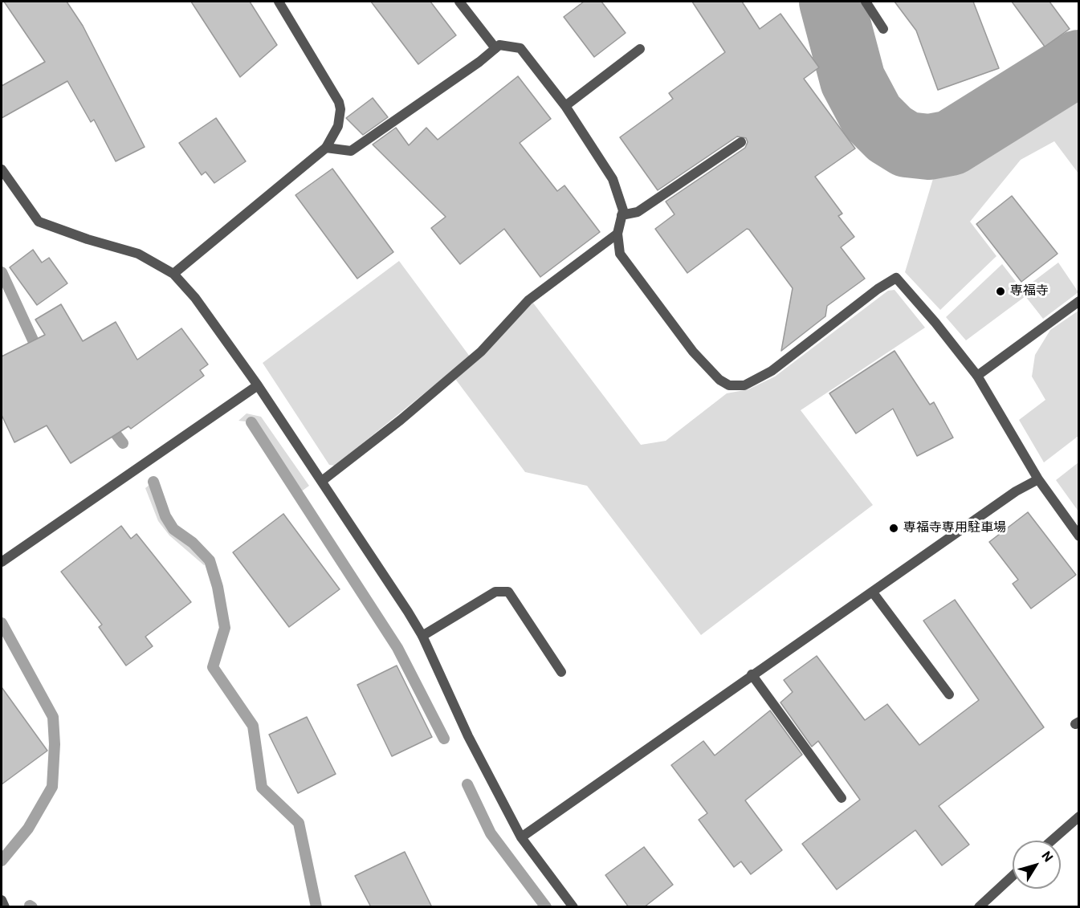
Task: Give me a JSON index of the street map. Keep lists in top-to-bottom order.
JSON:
{
  "places": ["専福寺", "専福寺専用駐車場"],
  "north": "top right"
}
